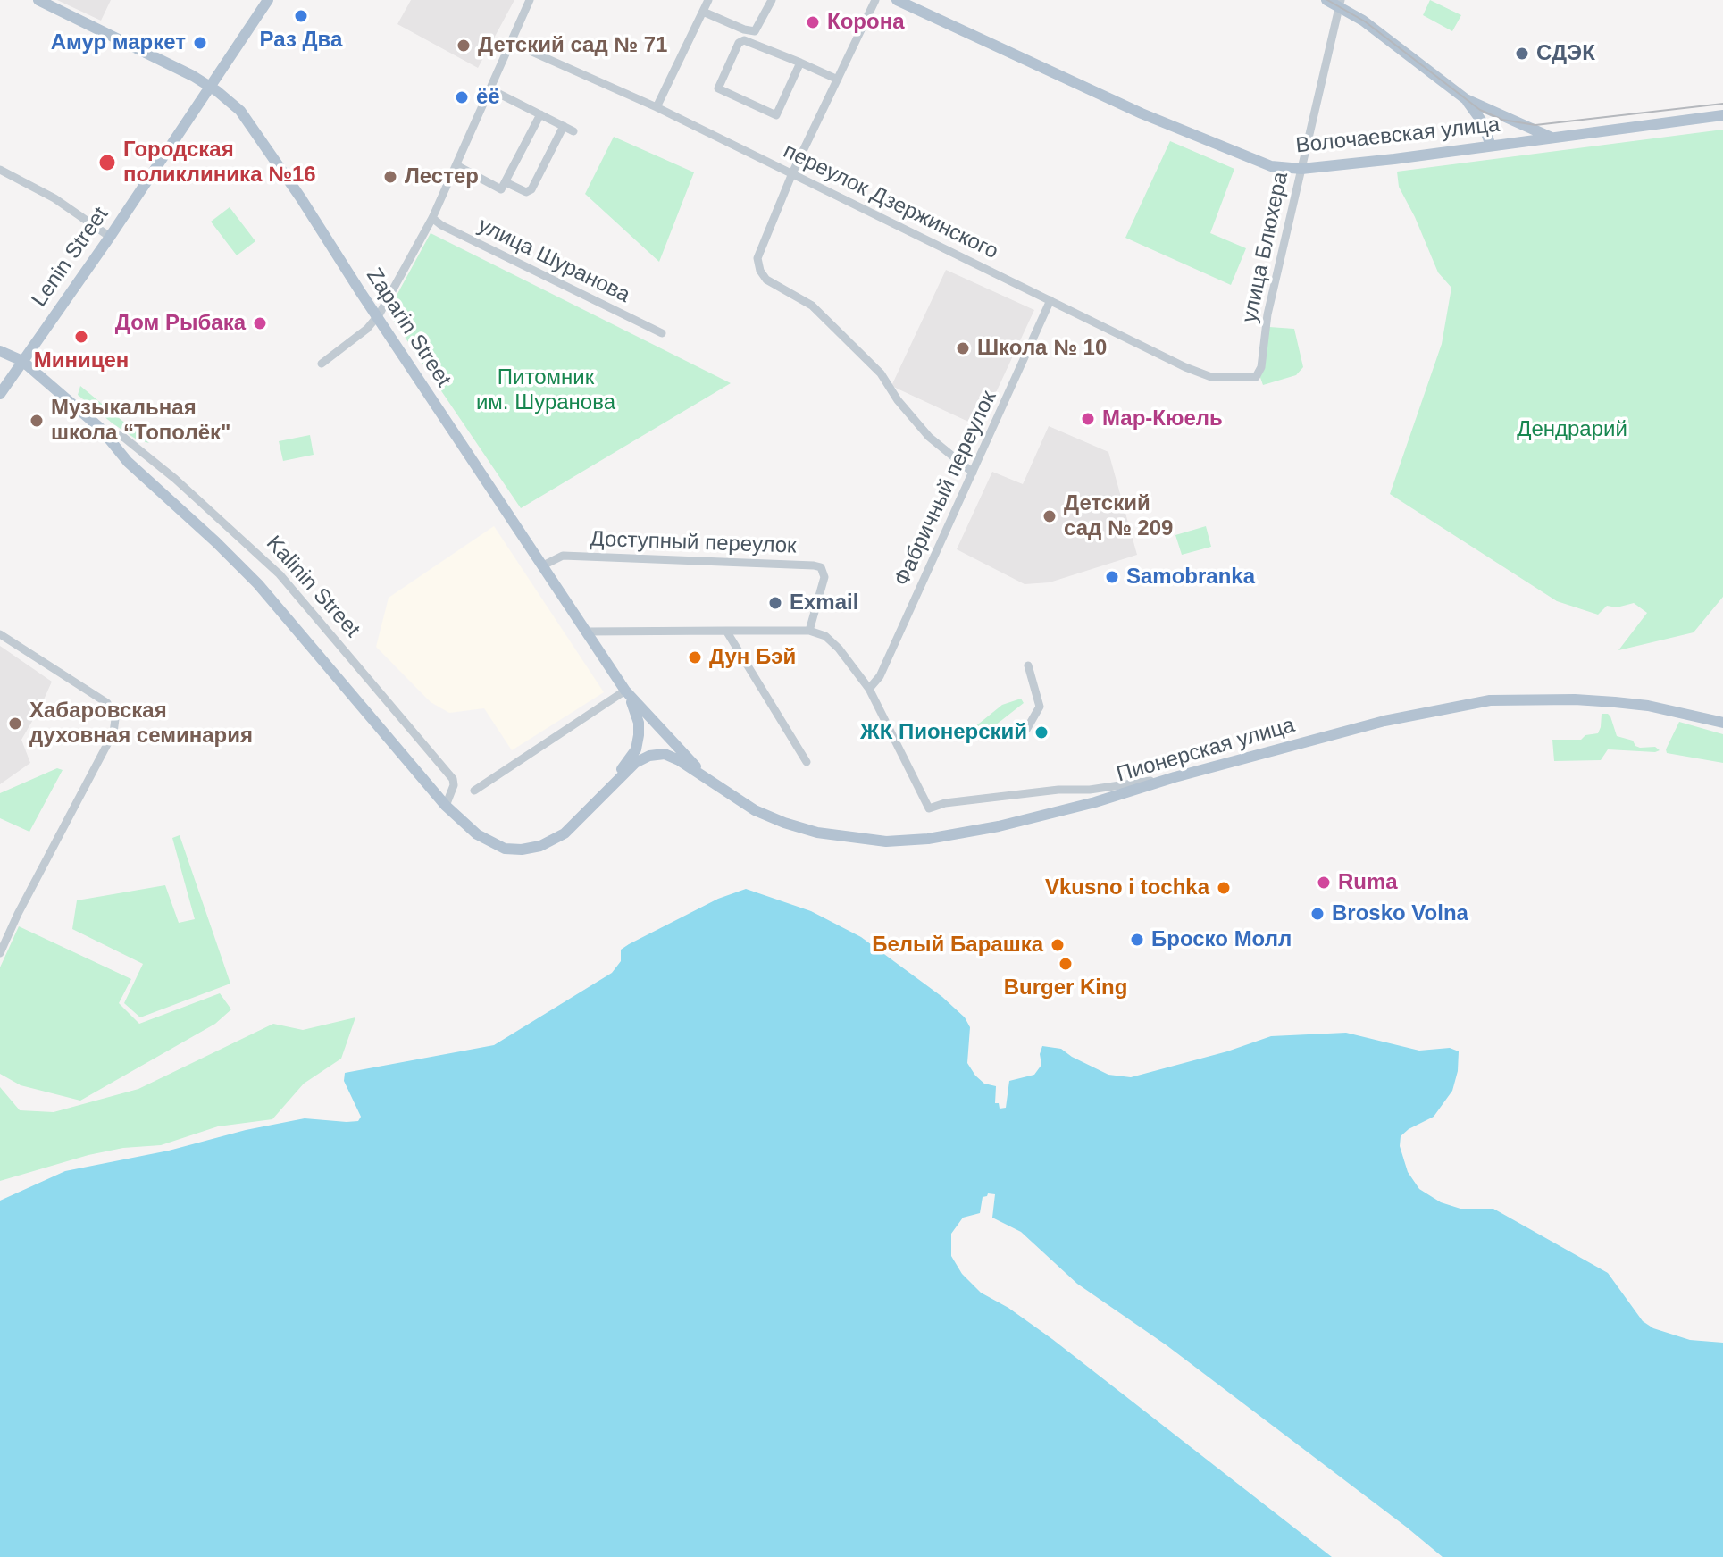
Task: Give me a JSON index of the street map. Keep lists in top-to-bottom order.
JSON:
{
  "streets": {
    "main road": [
      "Волочаевская улица",
      "Lenin Street",
      "Zaparin Street",
      "Kalinin Street",
      "Пионерская улица"
    ],
    "street": [
      "переулок Дзержинского",
      "улица Блюхера",
      "улица Шуранова",
      "Фабричный переулок",
      "Доступный переулок"
    ]
  },
  "crossings": [
    ["Волочаевская улица", "улица Блюхера"],
    ["переулок Дзержинского", "улица Блюхера"],
    ["переулок Дзержинского", "Фабричный переулок"],
    ["Lenin Street", "Zaparin Street"],
    ["Lenin Street", "Kalinin Street"],
    ["Zaparin Street", "Доступный переулок"],
    ["Zaparin Street", "Пионерская улица"]
  ],
  "parks": ["Питомник им. Шуранова", "Дендрарий"],
  "places": [
    "Раз Два",
    "Корона",
    "Амур маркет",
    "Детский сад № 71",
    "СДЭК",
    "ёё",
    "Городская поликлиника №16",
    "Лестер",
    "Дом Рыбака",
    "Миницен",
    "Школа № 10",
    "Мар-Кюель",
    "Музыкальная школа “Тополёк\"",
    "Детский сад № 209",
    "Samobranka",
    "Exmail",
    "Дун Бэй",
    "Хабаровская духовная семинария",
    "ЖК Пионерский",
    "Ruma",
    "Vkusno i tochka",
    "Brosko Volna",
    "Броско Молл",
    "Белый Барашка",
    "Burger King"
  ]
}
